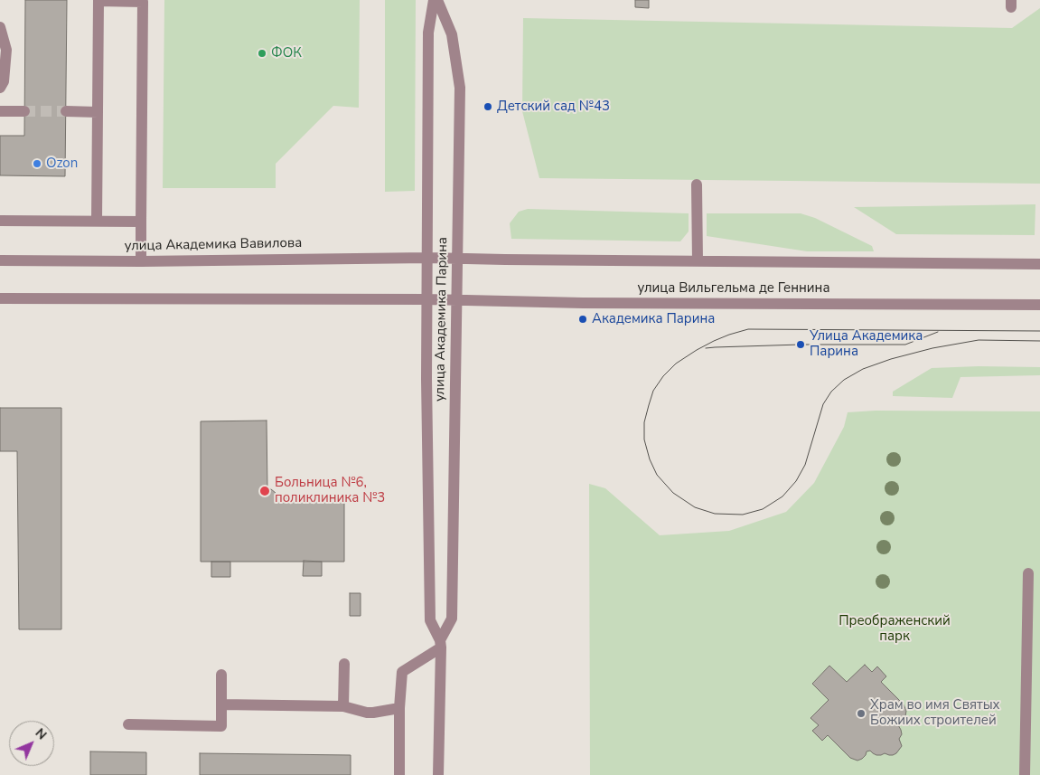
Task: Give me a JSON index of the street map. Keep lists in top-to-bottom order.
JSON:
{
  "streets": {
    "street": ["улица Академика Вавилова", "улица Вильгельма де Геннина", "улица Академика Парина"]
  },
  "crossings": [
    ["улица Академика Вавилова", "улица Вильгельма де Геннина"],
    ["улица Академика Вавилова", "улица Академика Парина"],
    ["улица Вильгельма де Геннина", "улица Академика Парина"]
  ],
  "parks": ["Преображенский парк"],
  "places": [
    "ФОК",
    "Детский сад №43",
    "Ozon",
    "Академика Парина",
    "Улица Академика Парина",
    "Больница №6, поликлиника №3",
    "Храм во имя Святых Божиих строителей"
  ],
  "north": "top right"
}
